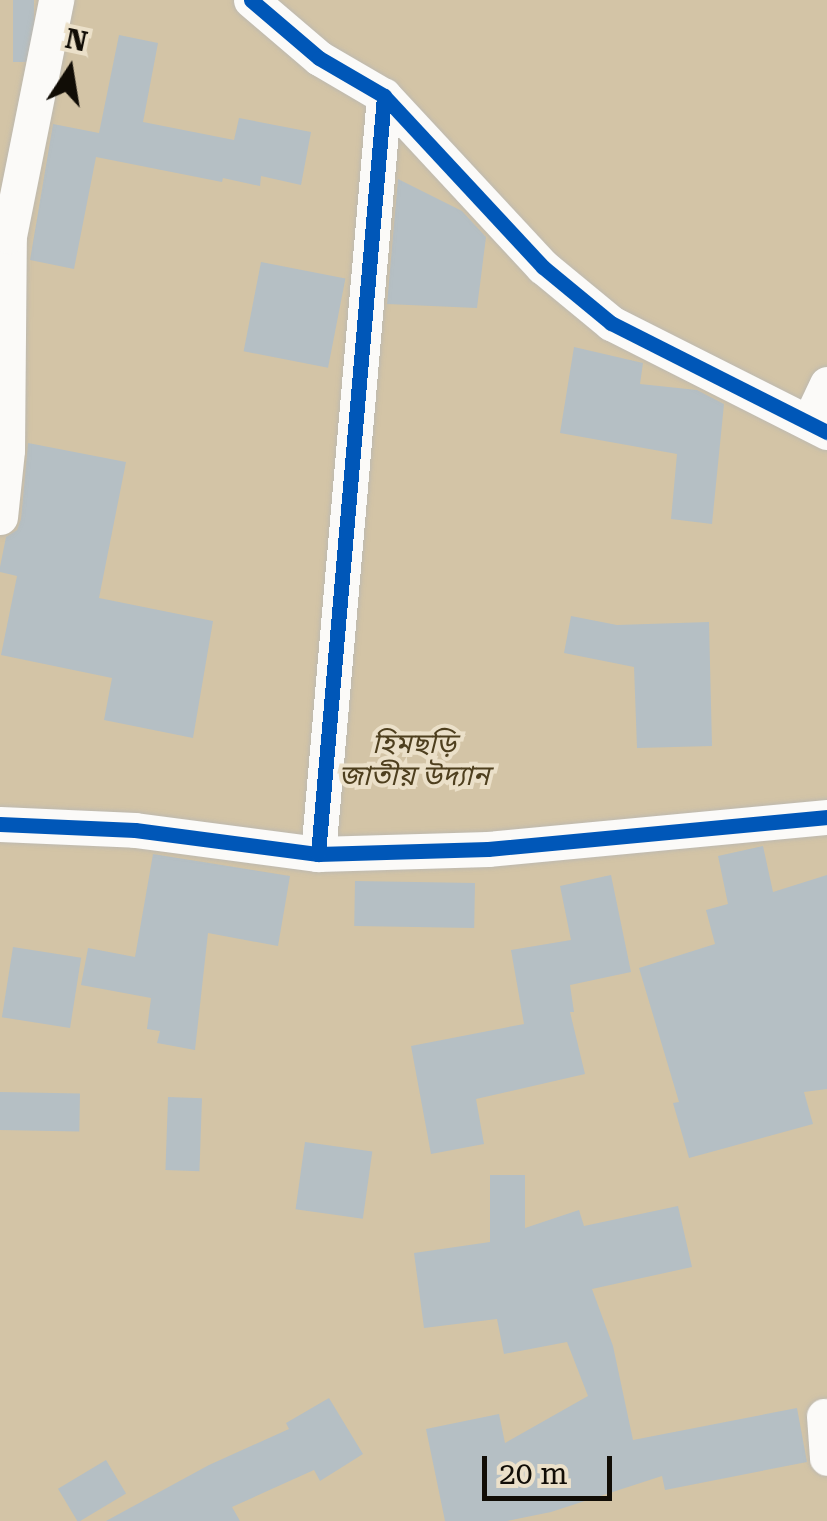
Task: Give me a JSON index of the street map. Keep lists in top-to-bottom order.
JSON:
{
  "parks": ["হিমছড়ি জাতীয় উদ্যান"],
  "scale_bar": "20 m",
  "north": "top"
}
